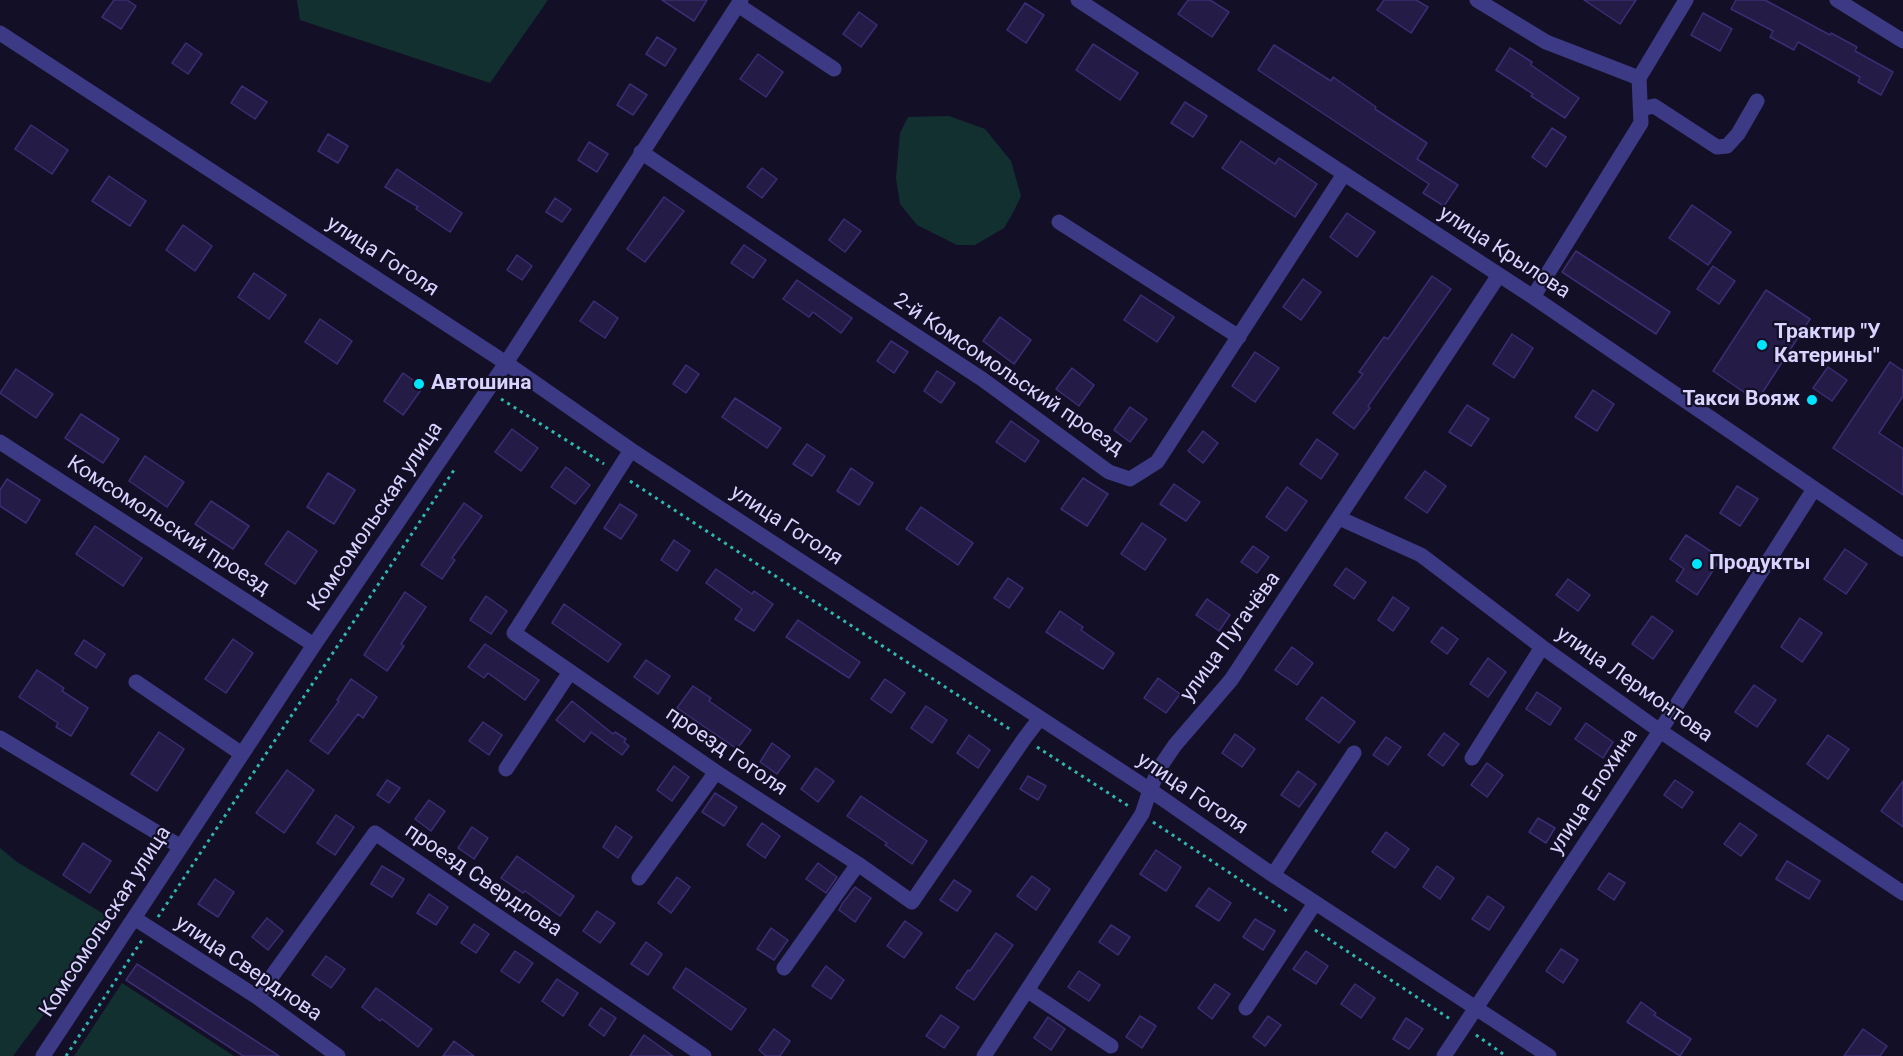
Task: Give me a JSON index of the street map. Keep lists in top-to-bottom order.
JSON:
{
  "streets": {
    "street": [
      "улица Крылова",
      "улица Гоголя",
      "2-й Комсомольский проезд",
      "Комсомольская улица",
      "Комсомольский проезд",
      "улица Пугачёва",
      "улица Лермонтова",
      "проезд Гоголя",
      "улица Елохина",
      "проезд Свердлова",
      "улица Свердлова"
    ]
  },
  "crossings": [
    ["улица Крылова", "2-й Комсомольский проезд"],
    ["улица Крылова", "улица Пугачёва"],
    ["улица Крылова", "улица Елохина"],
    ["улица Гоголя", "Комсомольская улица"],
    ["улица Гоголя", "улица Пугачёва"],
    ["улица Гоголя", "проезд Гоголя"],
    ["улица Гоголя", "улица Елохина"],
    ["2-й Комсомольский проезд", "Комсомольская улица"],
    ["Комсомольская улица", "Комсомольский проезд"],
    ["Комсомольская улица", "улица Свердлова"],
    ["улица Пугачёва", "улица Лермонтова"],
    ["улица Лермонтова", "улица Елохина"],
    ["проезд Свердлова", "улица Свердлова"]
  ],
  "places": [
    "Трактир \"У Катерины\"",
    "Автошина",
    "Такси Вояж",
    "Продукты"
  ]
}
